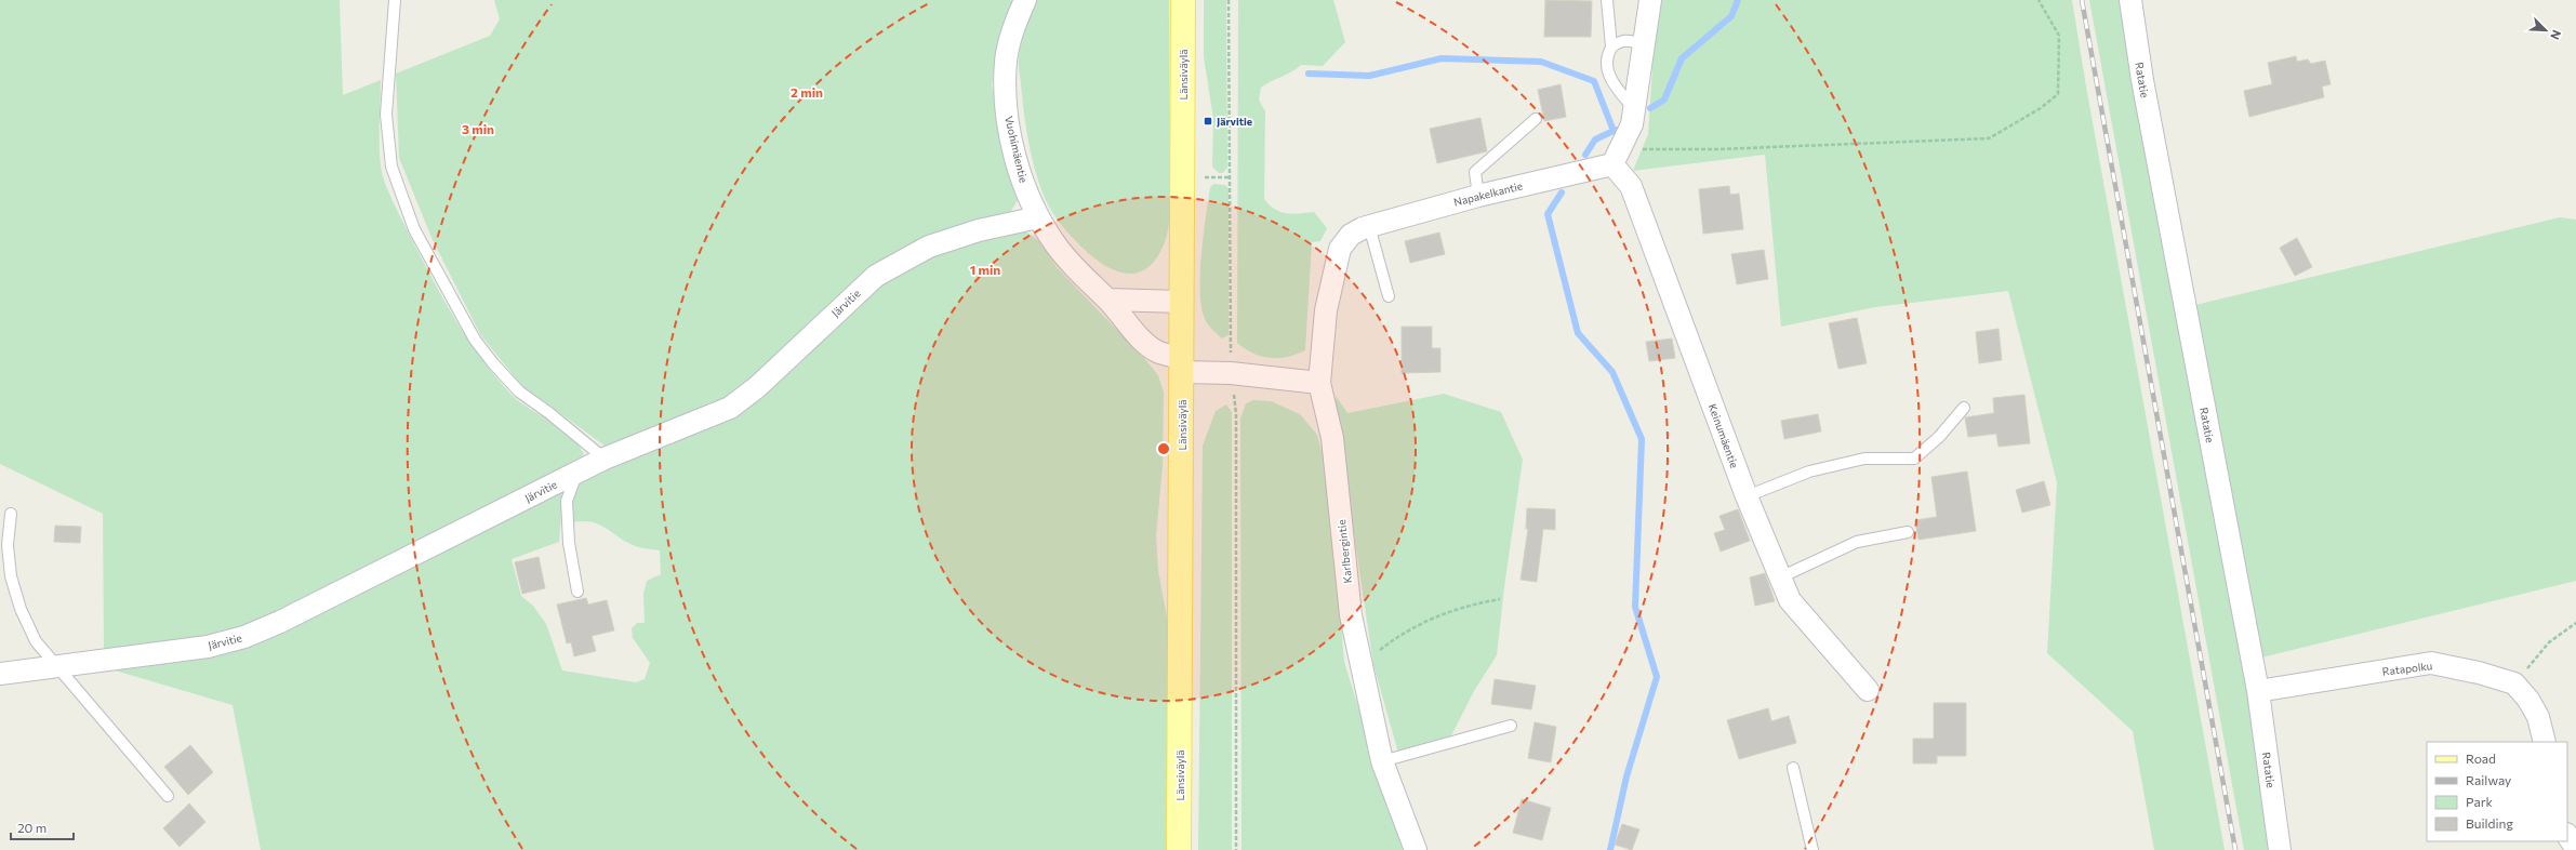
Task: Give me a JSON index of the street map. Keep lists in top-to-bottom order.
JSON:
{
  "streets": {
    "main road": ["Länsiväylä"],
    "street": [
      "Ratatie",
      "Vuohimäentie",
      "Napakelkantie",
      "Järvitie",
      "Keinumäentie",
      "Karlbergintie",
      "Ratapolku"
    ]
  },
  "crossings": [
    ["Länsiväylä", "Vuohimäentie"],
    ["Ratatie", "Ratapolku"],
    ["Vuohimäentie", "Järvitie"],
    ["Napakelkantie", "Keinumäentie"],
    ["Napakelkantie", "Karlbergintie"]
  ],
  "places": {
    "transit": ["Järvitie"]
  },
  "legend": [
    "Road",
    "Railway",
    "Park",
    "Building"
  ],
  "scale_bar": "20 m",
  "north": "bottom right",
  "rings": ["2 min", "3 min", "1 min"]
}
